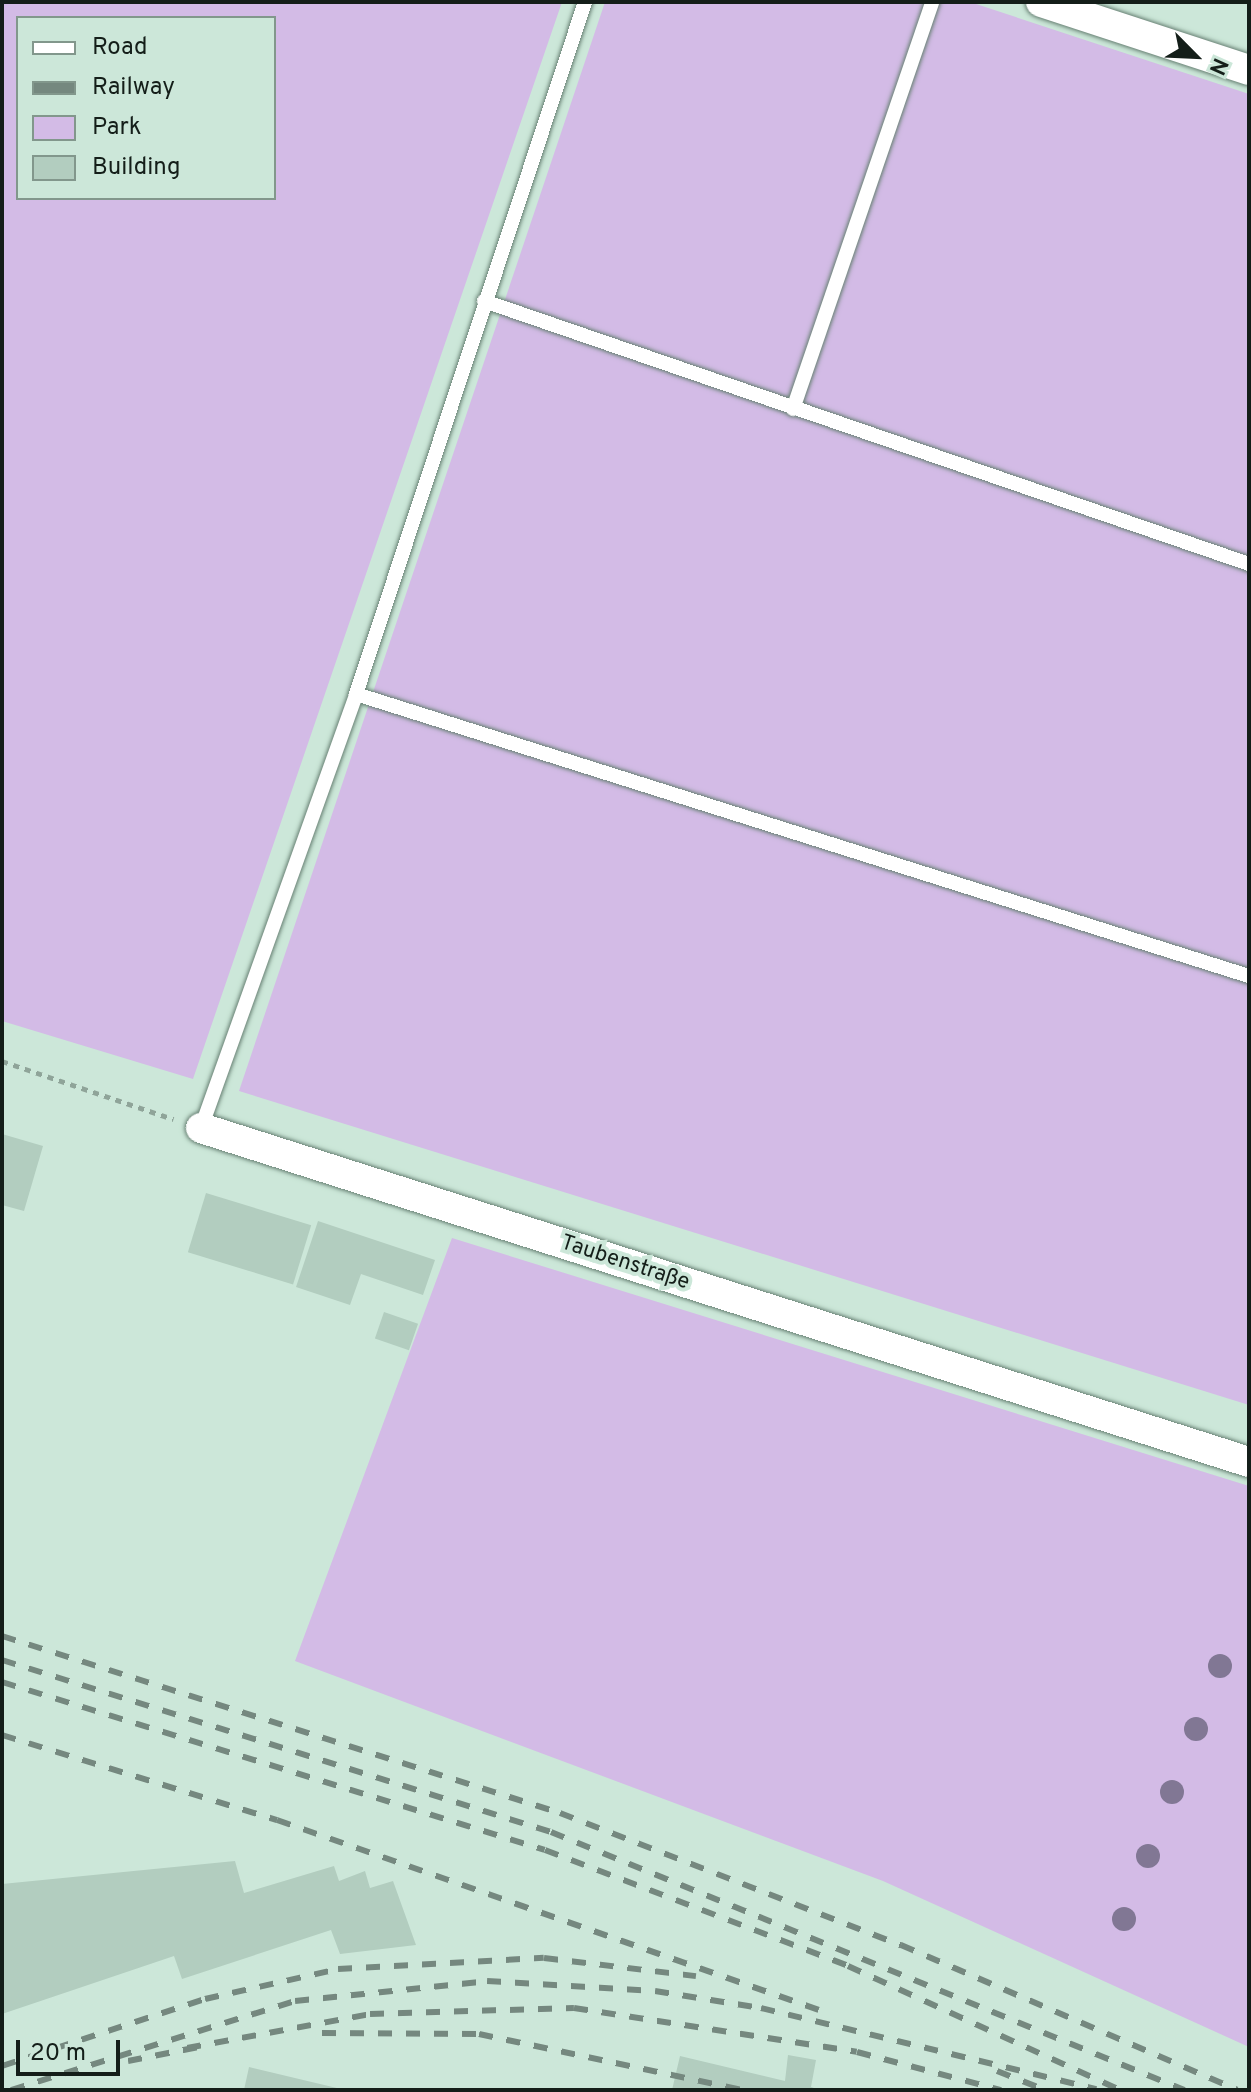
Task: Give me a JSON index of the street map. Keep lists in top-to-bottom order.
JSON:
{
  "streets": {
    "street": ["Taubenstraße"]
  },
  "legend": [
    "Road",
    "Railway",
    "Park",
    "Building"
  ],
  "scale_bar": "20 m",
  "north": "bottom right"
}
